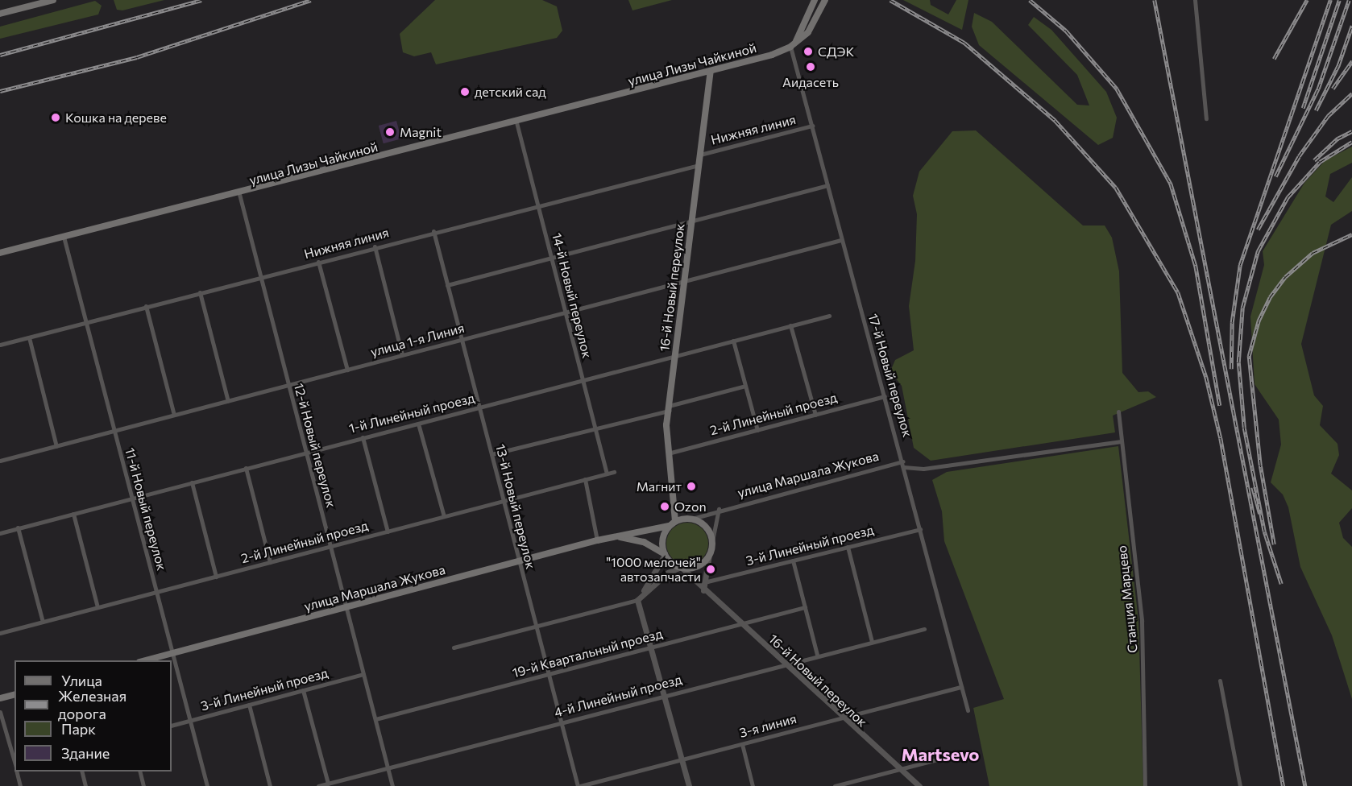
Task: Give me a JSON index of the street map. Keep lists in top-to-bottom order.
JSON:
{
  "streets": {
    "main road": ["улица Лизы Чайкиной", "16-й Новый переулок", "улица Маршала Жукова"],
    "street": [
      "Нижняя линия",
      "14-й Новый переулок",
      "улица 1-я Линия",
      "17-й Новый переулок",
      "1-й Линейный проезд",
      "2-й Линейный проезд",
      "12-й Новый переулок",
      "13-й Новый переулок",
      "11-й Новый переулок",
      "3-й Линейный проезд",
      "Станция Марцево",
      "19-й Квартальный проезд",
      "4-й Линейный проезд",
      "3-я линия"
    ]
  },
  "crossings": [
    ["улица Лизы Чайкиной", "16-й Новый переулок"],
    ["улица Лизы Чайкиной", "14-й Новый переулок"],
    ["улица Лизы Чайкиной", "17-й Новый переулок"],
    ["улица Лизы Чайкиной", "12-й Новый переулок"],
    ["улица Лизы Чайкиной", "11-й Новый переулок"],
    ["Нижняя линия", "16-й Новый переулок"],
    ["Нижняя линия", "14-й Новый переулок"],
    ["Нижняя линия", "17-й Новый переулок"],
    ["Нижняя линия", "12-й Новый переулок"],
    ["Нижняя линия", "13-й Новый переулок"],
    ["Нижняя линия", "11-й Новый переулок"],
    ["16-й Новый переулок", "улица 1-я Линия"],
    ["16-й Новый переулок", "1-й Линейный проезд"],
    ["16-й Новый переулок", "2-й Линейный проезд"],
    ["16-й Новый переулок", "улица Маршала Жукова"],
    ["16-й Новый переулок", "19-й Квартальный проезд"],
    ["16-й Новый переулок", "4-й Линейный проезд"],
    ["16-й Новый переулок", "3-я линия"],
    ["14-й Новый переулок", "улица 1-я Линия"],
    ["14-й Новый переулок", "1-й Линейный проезд"],
    ["14-й Новый переулок", "2-й Линейный проезд"],
    ["улица 1-я Линия", "17-й Новый переулок"],
    ["улица 1-я Линия", "12-й Новый переулок"],
    ["улица 1-я Линия", "13-й Новый переулок"],
    ["улица 1-я Линия", "11-й Новый переулок"],
    ["17-й Новый переулок", "2-й Линейный проезд"],
    ["17-й Новый переулок", "улица Маршала Жукова"],
    ["17-й Новый переулок", "3-й Линейный проезд"],
    ["17-й Новый переулок", "3-я линия"],
    ["1-й Линейный проезд", "12-й Новый переулок"],
    ["1-й Линейный проезд", "13-й Новый переулок"],
    ["1-й Линейный проезд", "11-й Новый переулок"],
    ["2-й Линейный проезд", "12-й Новый переулок"],
    ["2-й Линейный проезд", "13-й Новый переулок"],
    ["2-й Линейный проезд", "11-й Новый переулок"],
    ["12-й Новый переулок", "улица Маршала Жукова"],
    ["12-й Новый переулок", "3-й Линейный проезд"],
    ["12-й Новый переулок", "19-й Квартальный проезд"],
    ["12-й Новый переулок", "4-й Линейный проезд"],
    ["улица Маршала Жукова", "13-й Новый переулок"],
    ["улица Маршала Жукова", "11-й Новый переулок"],
    ["13-й Новый переулок", "19-й Квартальный проезд"],
    ["13-й Новый переулок", "4-й Линейный проезд"],
    ["13-й Новый переулок", "3-я линия"],
    ["11-й Новый переулок", "3-й Линейный проезд"]
  ],
  "districts": ["Martsevo"],
  "places": [
    "СДЭК",
    "Аидасеть",
    "детский сад",
    "Кошка на дереве",
    "Magnit",
    "Магнит",
    "Ozon",
    "\"1000 мелочей\" автозапчасти"
  ],
  "legend": [
    "Улица",
    "Железная дорога",
    "Парк",
    "Здание"
  ]
}
